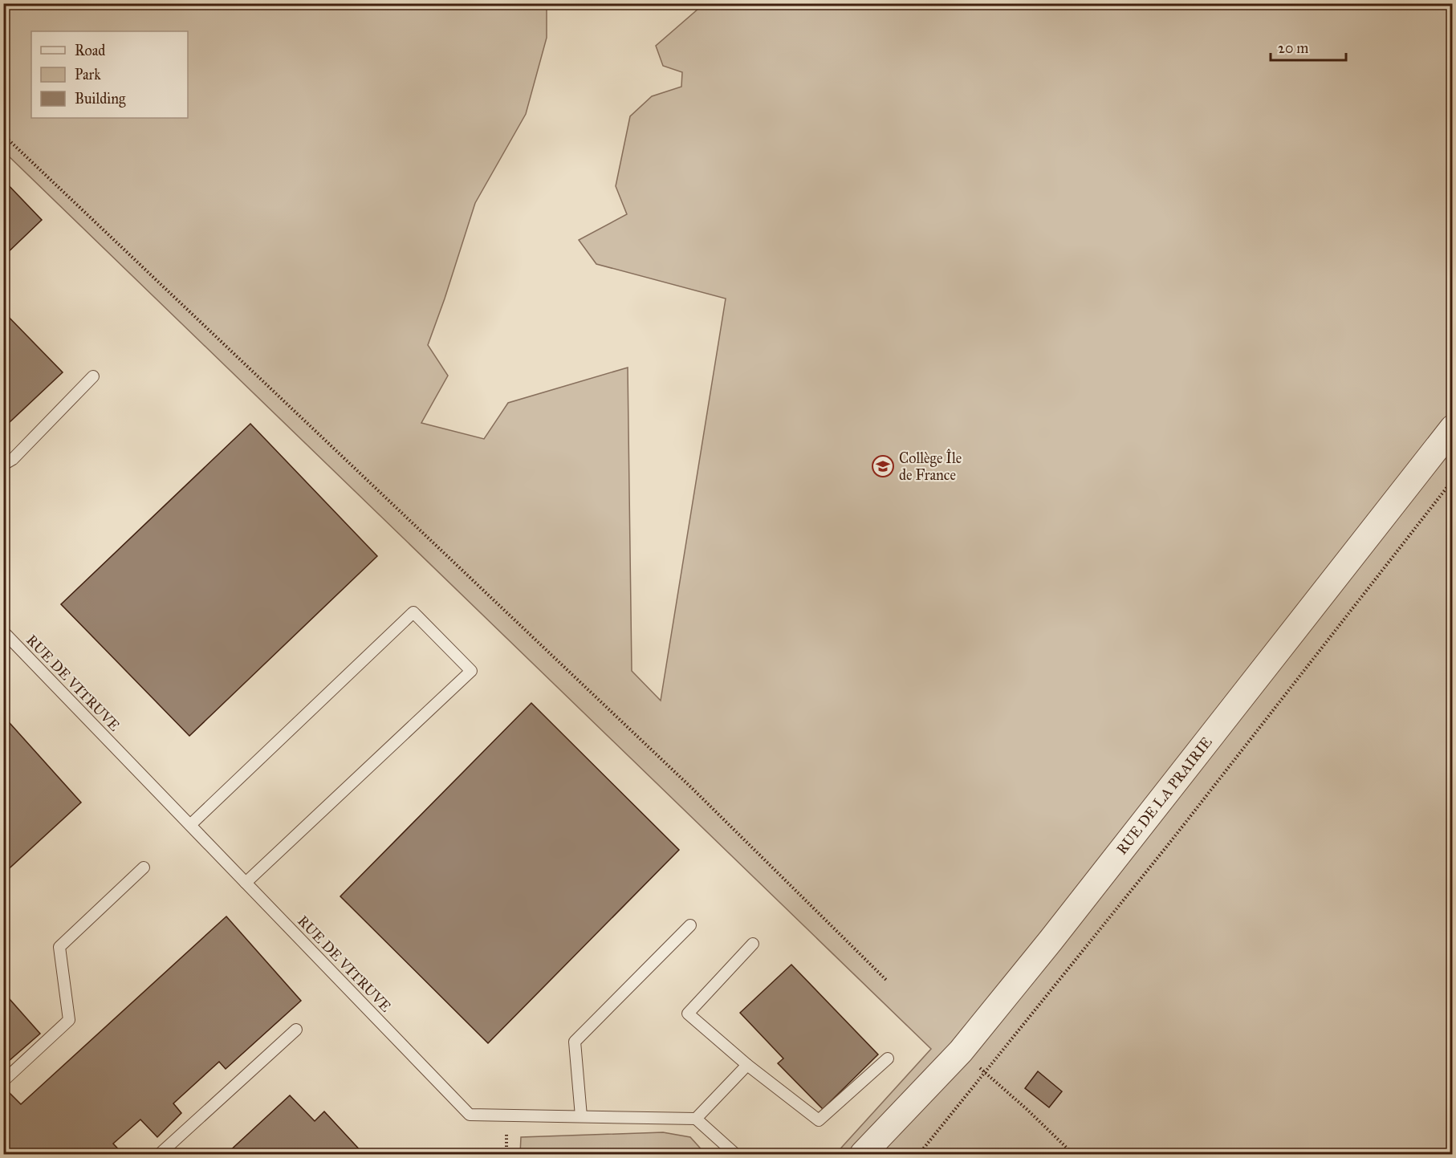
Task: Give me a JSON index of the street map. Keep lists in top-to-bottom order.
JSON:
{
  "streets": {
    "street": ["RUE DE LA PRAIRIE"],
    "lane": ["RUE DE VITRUVE"]
  },
  "places": {
    "school or university": ["Collège Île de France"]
  },
  "legend": ["Road", "Park", "Building"],
  "scale_bar": "20 m"
}
